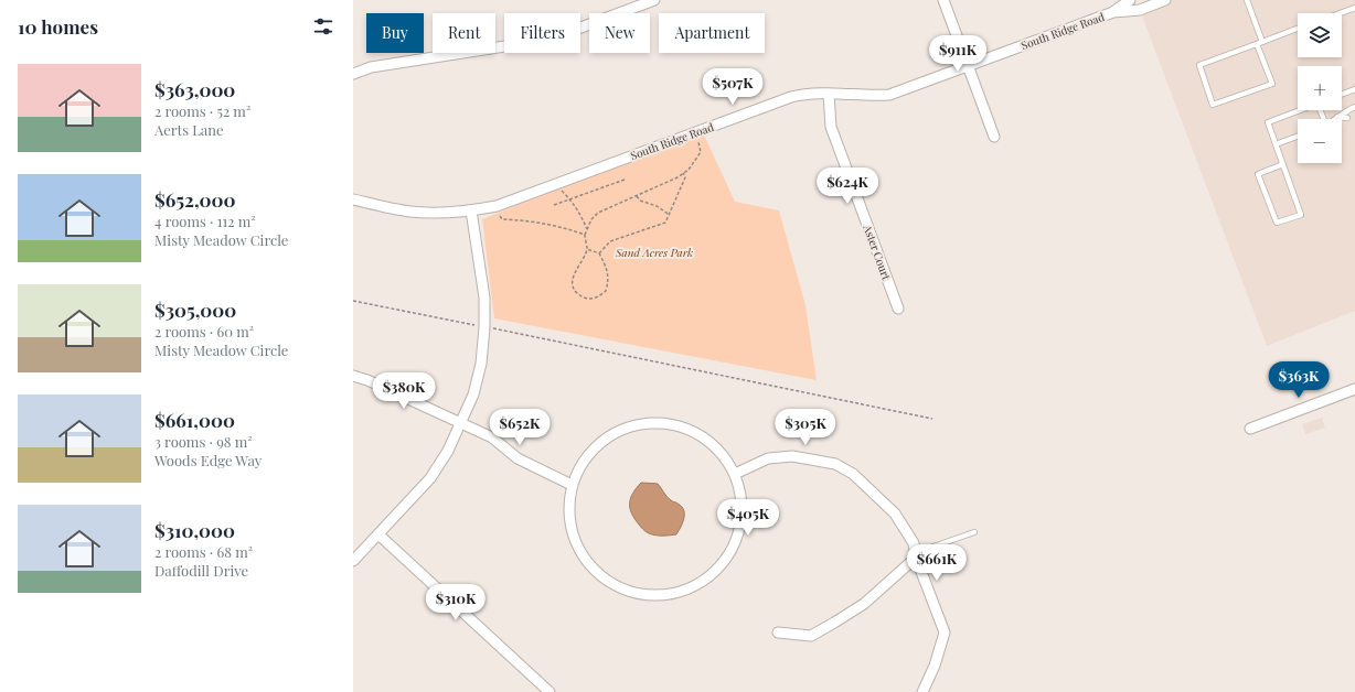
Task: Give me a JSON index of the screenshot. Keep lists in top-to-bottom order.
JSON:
{
  "streets": {
    "street": ["South Ridge Road", "Aster Court"]
  },
  "crossings": [
    ["South Ridge Road", "Aster Court"]
  ],
  "parks": ["Sand Acres Park"],
  "page": {
    "heading": "10 homes",
    "map_buttons": ["+", "−"],
    "chip": [
      "Buy",
      "Rent",
      "Filters",
      "New",
      "Apartment"
    ],
    "price": [
      "$911K",
      "$507K",
      "$624K",
      "$363K",
      "$380K",
      "$652K",
      "$305K",
      "$405K",
      "$661K",
      "$310K"
    ],
    "list": [
      {
        "name": "$363,000",
        "note": "2 rooms · 52 m² · Aerts Lane"
      },
      {
        "name": "$652,000",
        "note": "4 rooms · 112 m² · Misty Meadow Circle"
      },
      {
        "name": "$305,000",
        "note": "2 rooms · 60 m² · Misty Meadow Circle"
      },
      {
        "name": "$661,000",
        "note": "3 rooms · 98 m² · Woods Edge Way"
      },
      {
        "name": "$310,000",
        "note": "2 rooms · 68 m² · Daffodill Drive"
      }
    ]
  }
}
